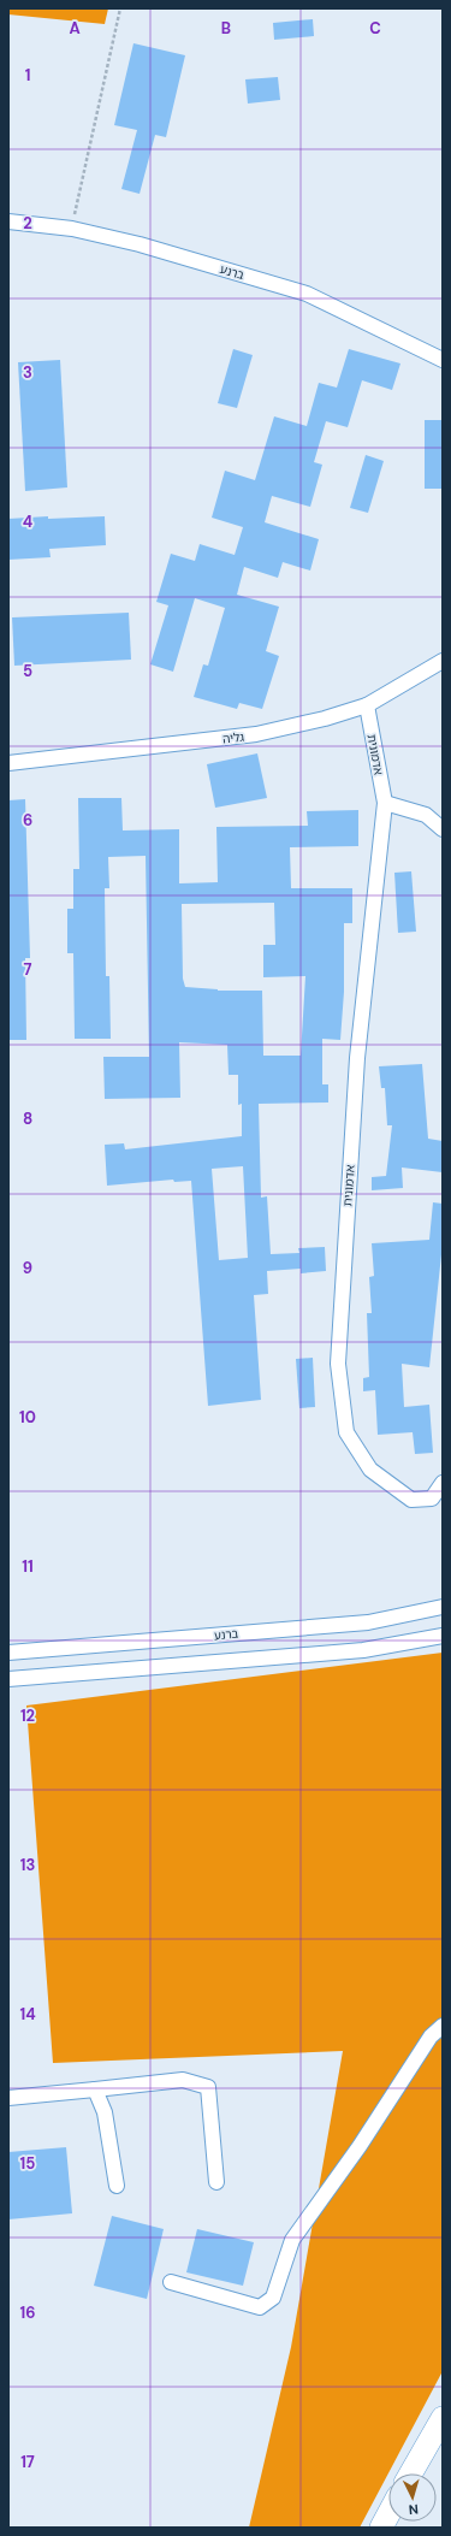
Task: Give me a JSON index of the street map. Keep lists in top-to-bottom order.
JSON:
{
  "streets": {
    "street": ["ברנע", "גליה", "אדמונית"]
  },
  "crossings": [
    ["גליה", "אדמונית"]
  ],
  "north": "bottom",
  "grid": {
    "columns": ["A", "B", "C"],
    "rows": [
      "1",
      "2",
      "3",
      "4",
      "5",
      "6",
      "7",
      "8",
      "9",
      "10",
      "11",
      "12",
      "13",
      "14",
      "15",
      "16",
      "17"
    ]
  }
}
